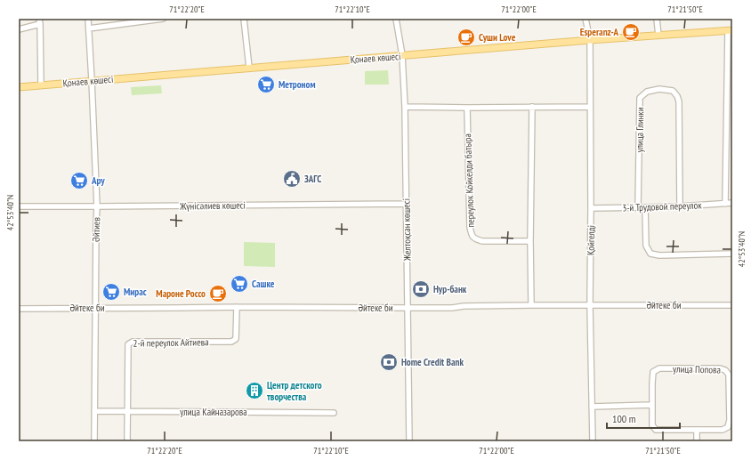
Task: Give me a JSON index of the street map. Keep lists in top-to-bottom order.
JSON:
{
  "streets": {
    "main road": ["Қонаев көшесі"],
    "street": [
      "улица Глинки",
      "переулок Койкелди батыра",
      "Жүнісәлиев көшесі",
      "3-й Трудовой переулок",
      "Әйтиев",
      "Желтоқсан көшесі",
      "Қойгелді",
      "Әйтеке би",
      "2-й переулок Айтиева",
      "улица Попова",
      "улица Кайназарова"
    ]
  },
  "crossings": [
    ["Қонаев көшесі", "Әйтиев"],
    ["Қонаев көшесі", "Желтоқсан көшесі"],
    ["Қонаев көшесі", "Қойгелді"],
    ["улица Глинки", "3-й Трудовой переулок"],
    ["Жүнісәлиев көшесі", "Әйтиев"],
    ["Жүнісәлиев көшесі", "Желтоқсан көшесі"],
    ["3-й Трудовой переулок", "Қойгелді"],
    ["Әйтиев", "Әйтеке би"],
    ["Әйтиев", "улица Кайназарова"],
    ["Желтоқсан көшесі", "Әйтеке би"],
    ["Қойгелді", "Әйтеке би"],
    ["Әйтеке би", "2-й переулок Айтиева"],
    ["2-й переулок Айтиева", "улица Кайназарова"]
  ],
  "places": {
    "cafe": ["Esperanz-A", "Суши Love", "Мароне Россо"],
    "supermarket": [
      "Метроном",
      "Ару",
      "Сашке",
      "Мирас"
    ],
    "public building": ["ЗАГС"],
    "bank": ["Нур-банк", "Home Credit Bank"],
    "building": ["Центр детского творчества"]
  },
  "scale_bar": "100 m",
  "coordinates": [
    "71°22'20\"E",
    "71°22'10\"E",
    "71°22'00\"E",
    "71°21'50\"E",
    "42°53'40\"N"
  ]
}
